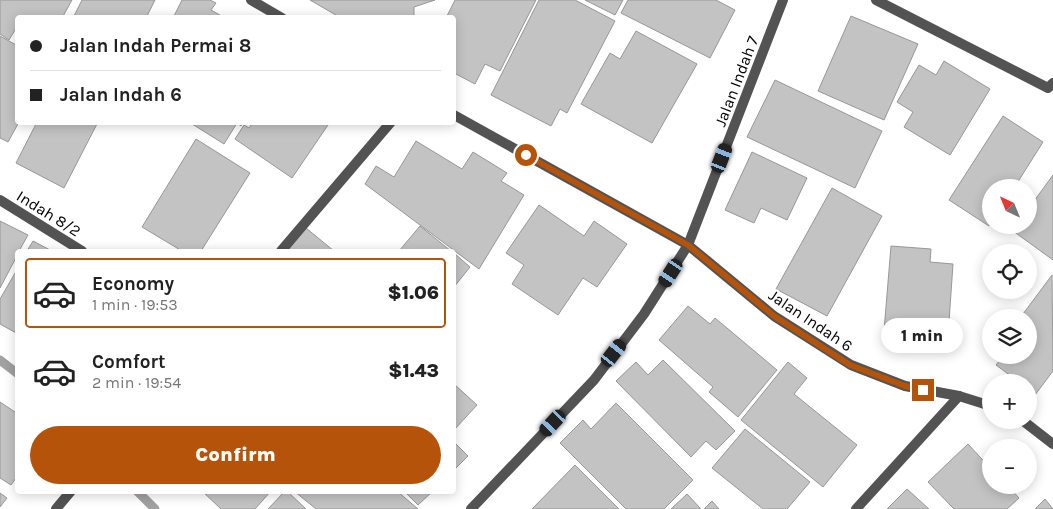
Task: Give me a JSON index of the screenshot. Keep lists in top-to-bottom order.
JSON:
{
  "streets": {
    "street": ["Jalan Indah 7", "Indah 8/2", "Jalan Indah 6"]
  },
  "crossings": [
    ["Jalan Indah 7", "Jalan Indah 6"]
  ],
  "north": "top left",
  "page": {
    "banner": ["Jalan Indah Permai 8", "Jalan Indah 6"],
    "map_buttons": ["+", "−"],
    "list": [
      {
        "name": "Economy",
        "note": "1 min · 19:53",
        "value": "$1.06"
      },
      {
        "name": "Comfort",
        "note": "2 min · 19:54",
        "value": "$1.43"
      }
    ],
    "bubble": "1 min",
    "buttons": "Confirm"
  }
}
